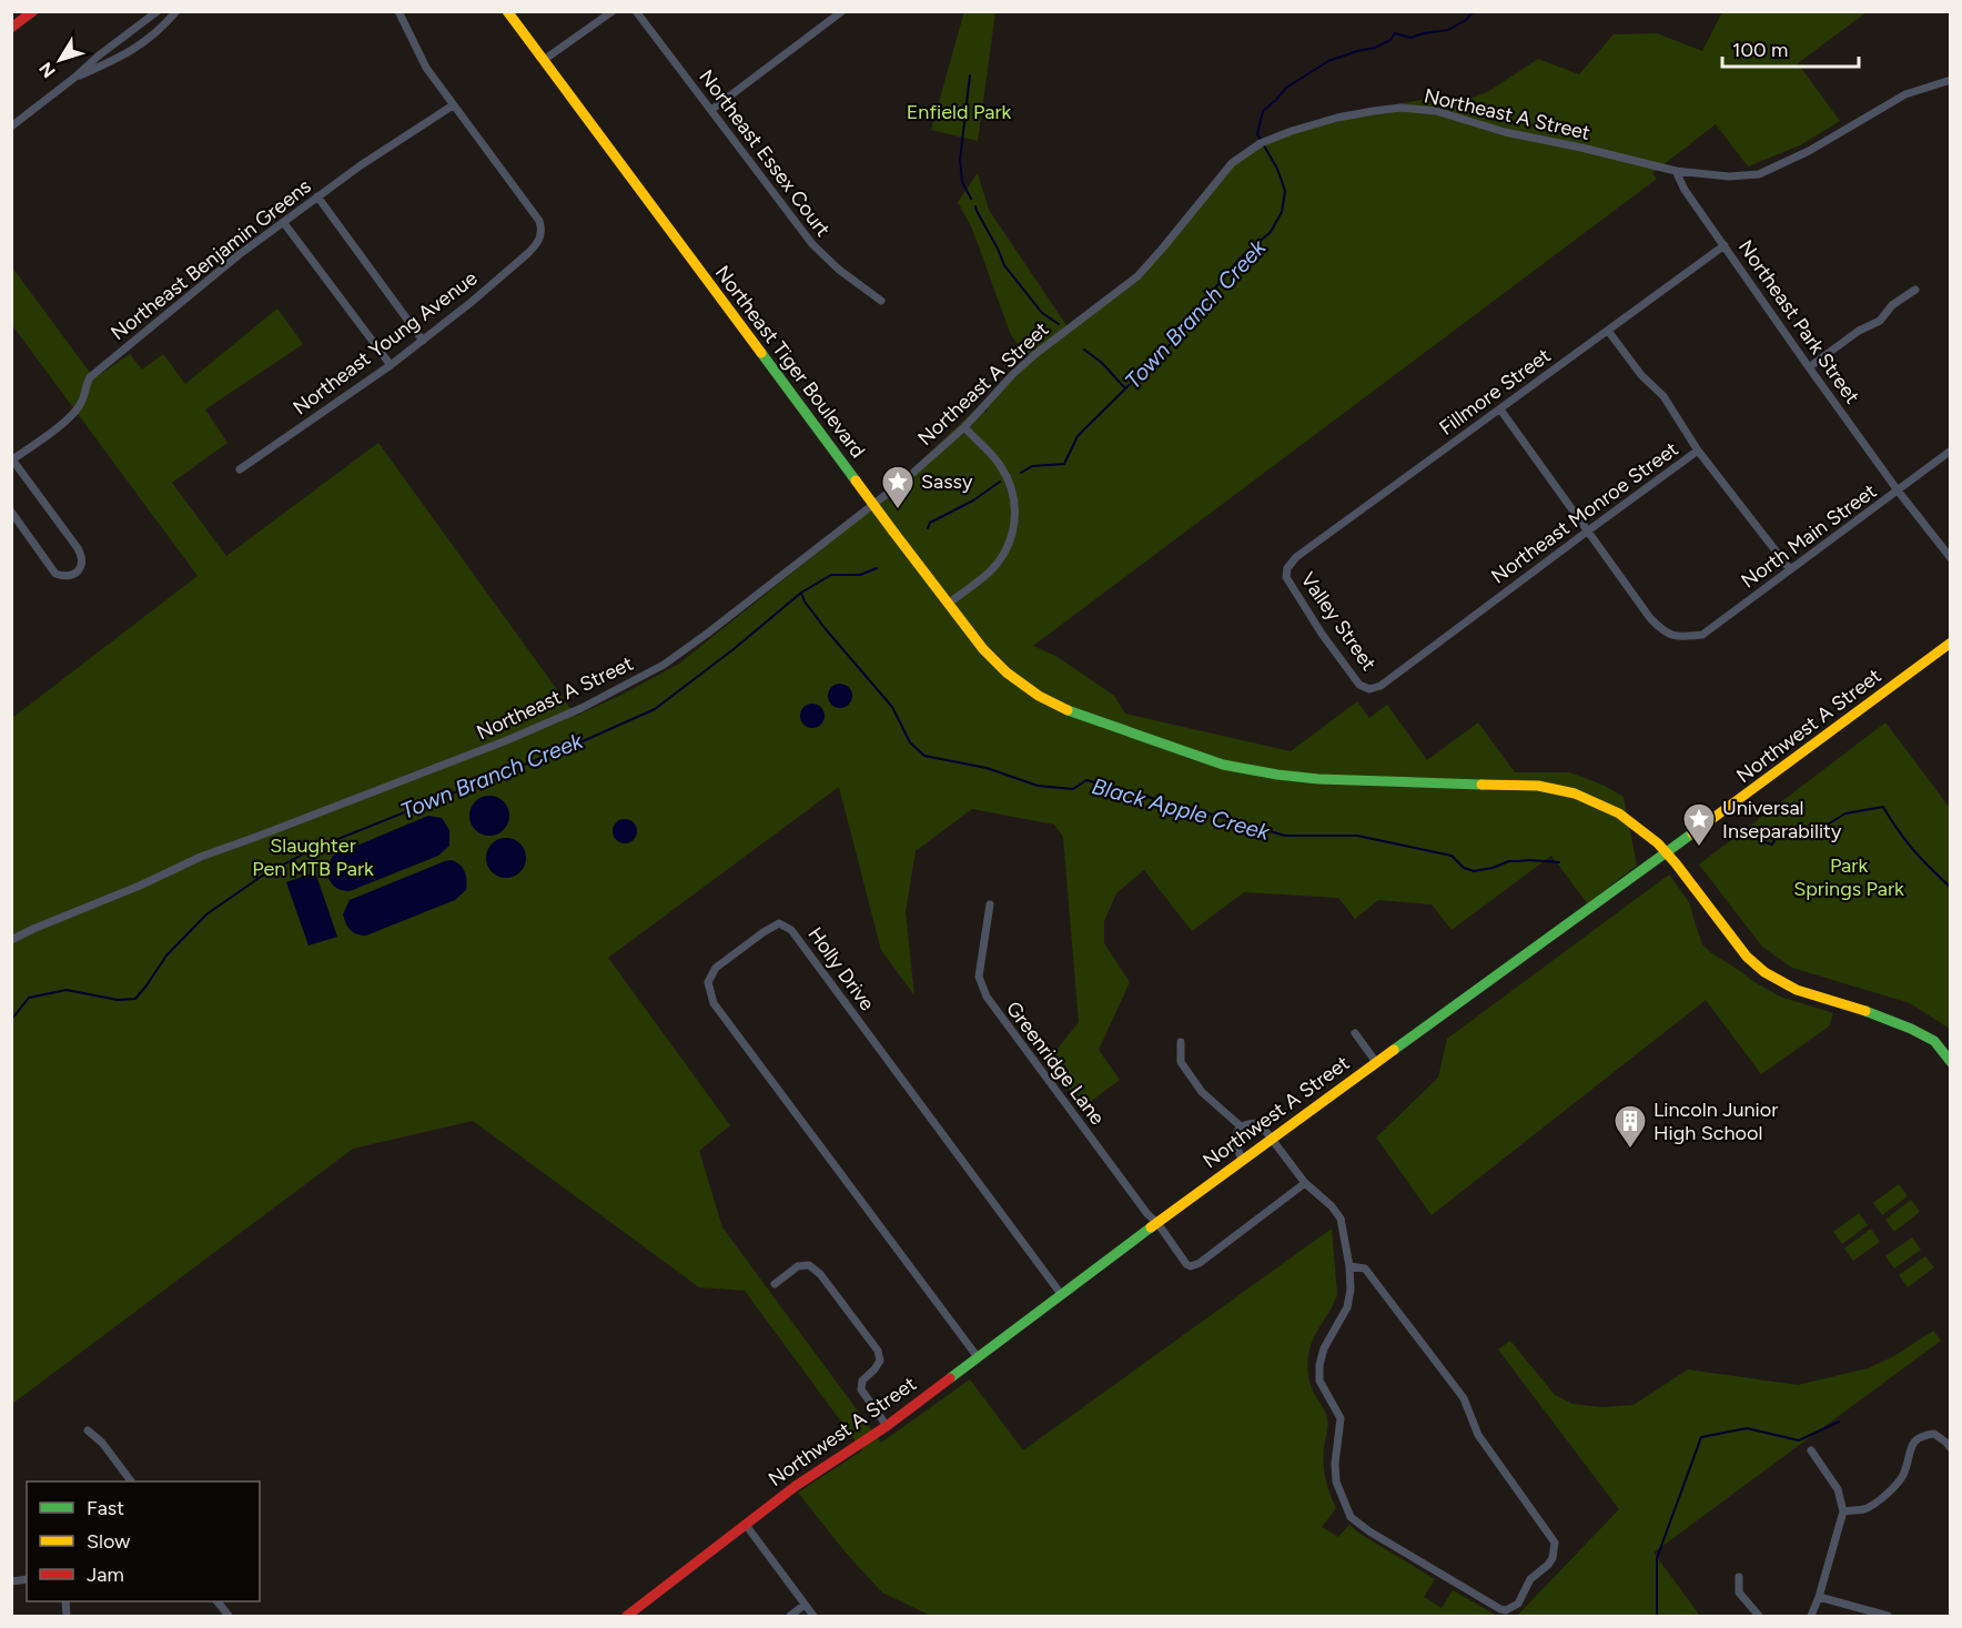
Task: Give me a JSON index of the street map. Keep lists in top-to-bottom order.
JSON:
{
  "streets": {
    "street": [
      "Northeast A Street",
      "Northeast Essex Court",
      "Northeast Benjamin Greens",
      "Northeast Park Street",
      "Northeast Young Avenue",
      "Northeast Tiger Boulevard",
      "Fillmore Street",
      "Northeast Monroe Street",
      "North Main Street",
      "Valley Street",
      "Northwest A Street",
      "Holly Drive",
      "Greenridge Lane"
    ]
  },
  "crossings": [
    ["Northeast A Street", "Northeast Park Street"],
    ["Northeast Benjamin Greens", "Northeast Young Avenue"],
    ["Northeast Park Street", "Fillmore Street"],
    ["Northeast Park Street", "North Main Street"],
    ["Northeast Tiger Boulevard", "Northwest A Street"],
    ["Fillmore Street", "Valley Street"],
    ["Northeast Monroe Street", "North Main Street"],
    ["Northeast Monroe Street", "Valley Street"],
    ["Northwest A Street", "Holly Drive"],
    ["Northwest A Street", "Greenridge Lane"]
  ],
  "water": ["Town Branch Creek", "Black Apple Creek"],
  "parks": ["Enfield Park", "Slaughter Pen MTB Park", "Park Springs Park"],
  "places": {
    "place": ["Sassy", "Universal Inseparability"],
    "building": ["Lincoln Junior High School"]
  },
  "legend": ["Fast", "Slow", "Jam"],
  "scale_bar": "100 m",
  "north": "bottom left"
}
